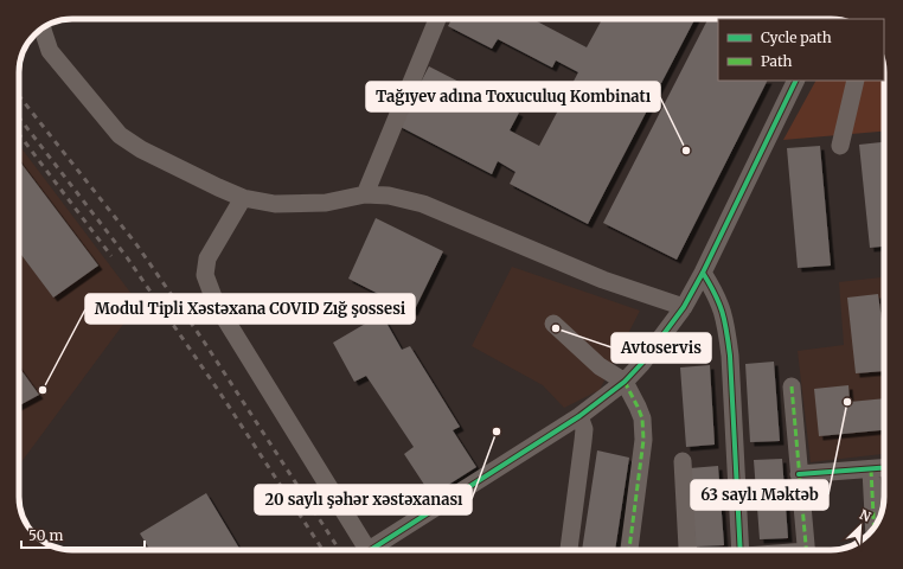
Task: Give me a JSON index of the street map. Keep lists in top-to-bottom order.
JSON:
{
  "places": [
    "Tağıyev adına Toxuculuq Kombinatı",
    "Avtoservis",
    "Modul Tipli Xəstəxana COVID Zığ şossesi",
    "63 saylı Məktəb",
    "20 saylı şəhər xəstəxanası"
  ],
  "legend": ["Cycle path", "Path"],
  "scale_bar": "50 m",
  "north": "top right"
}
